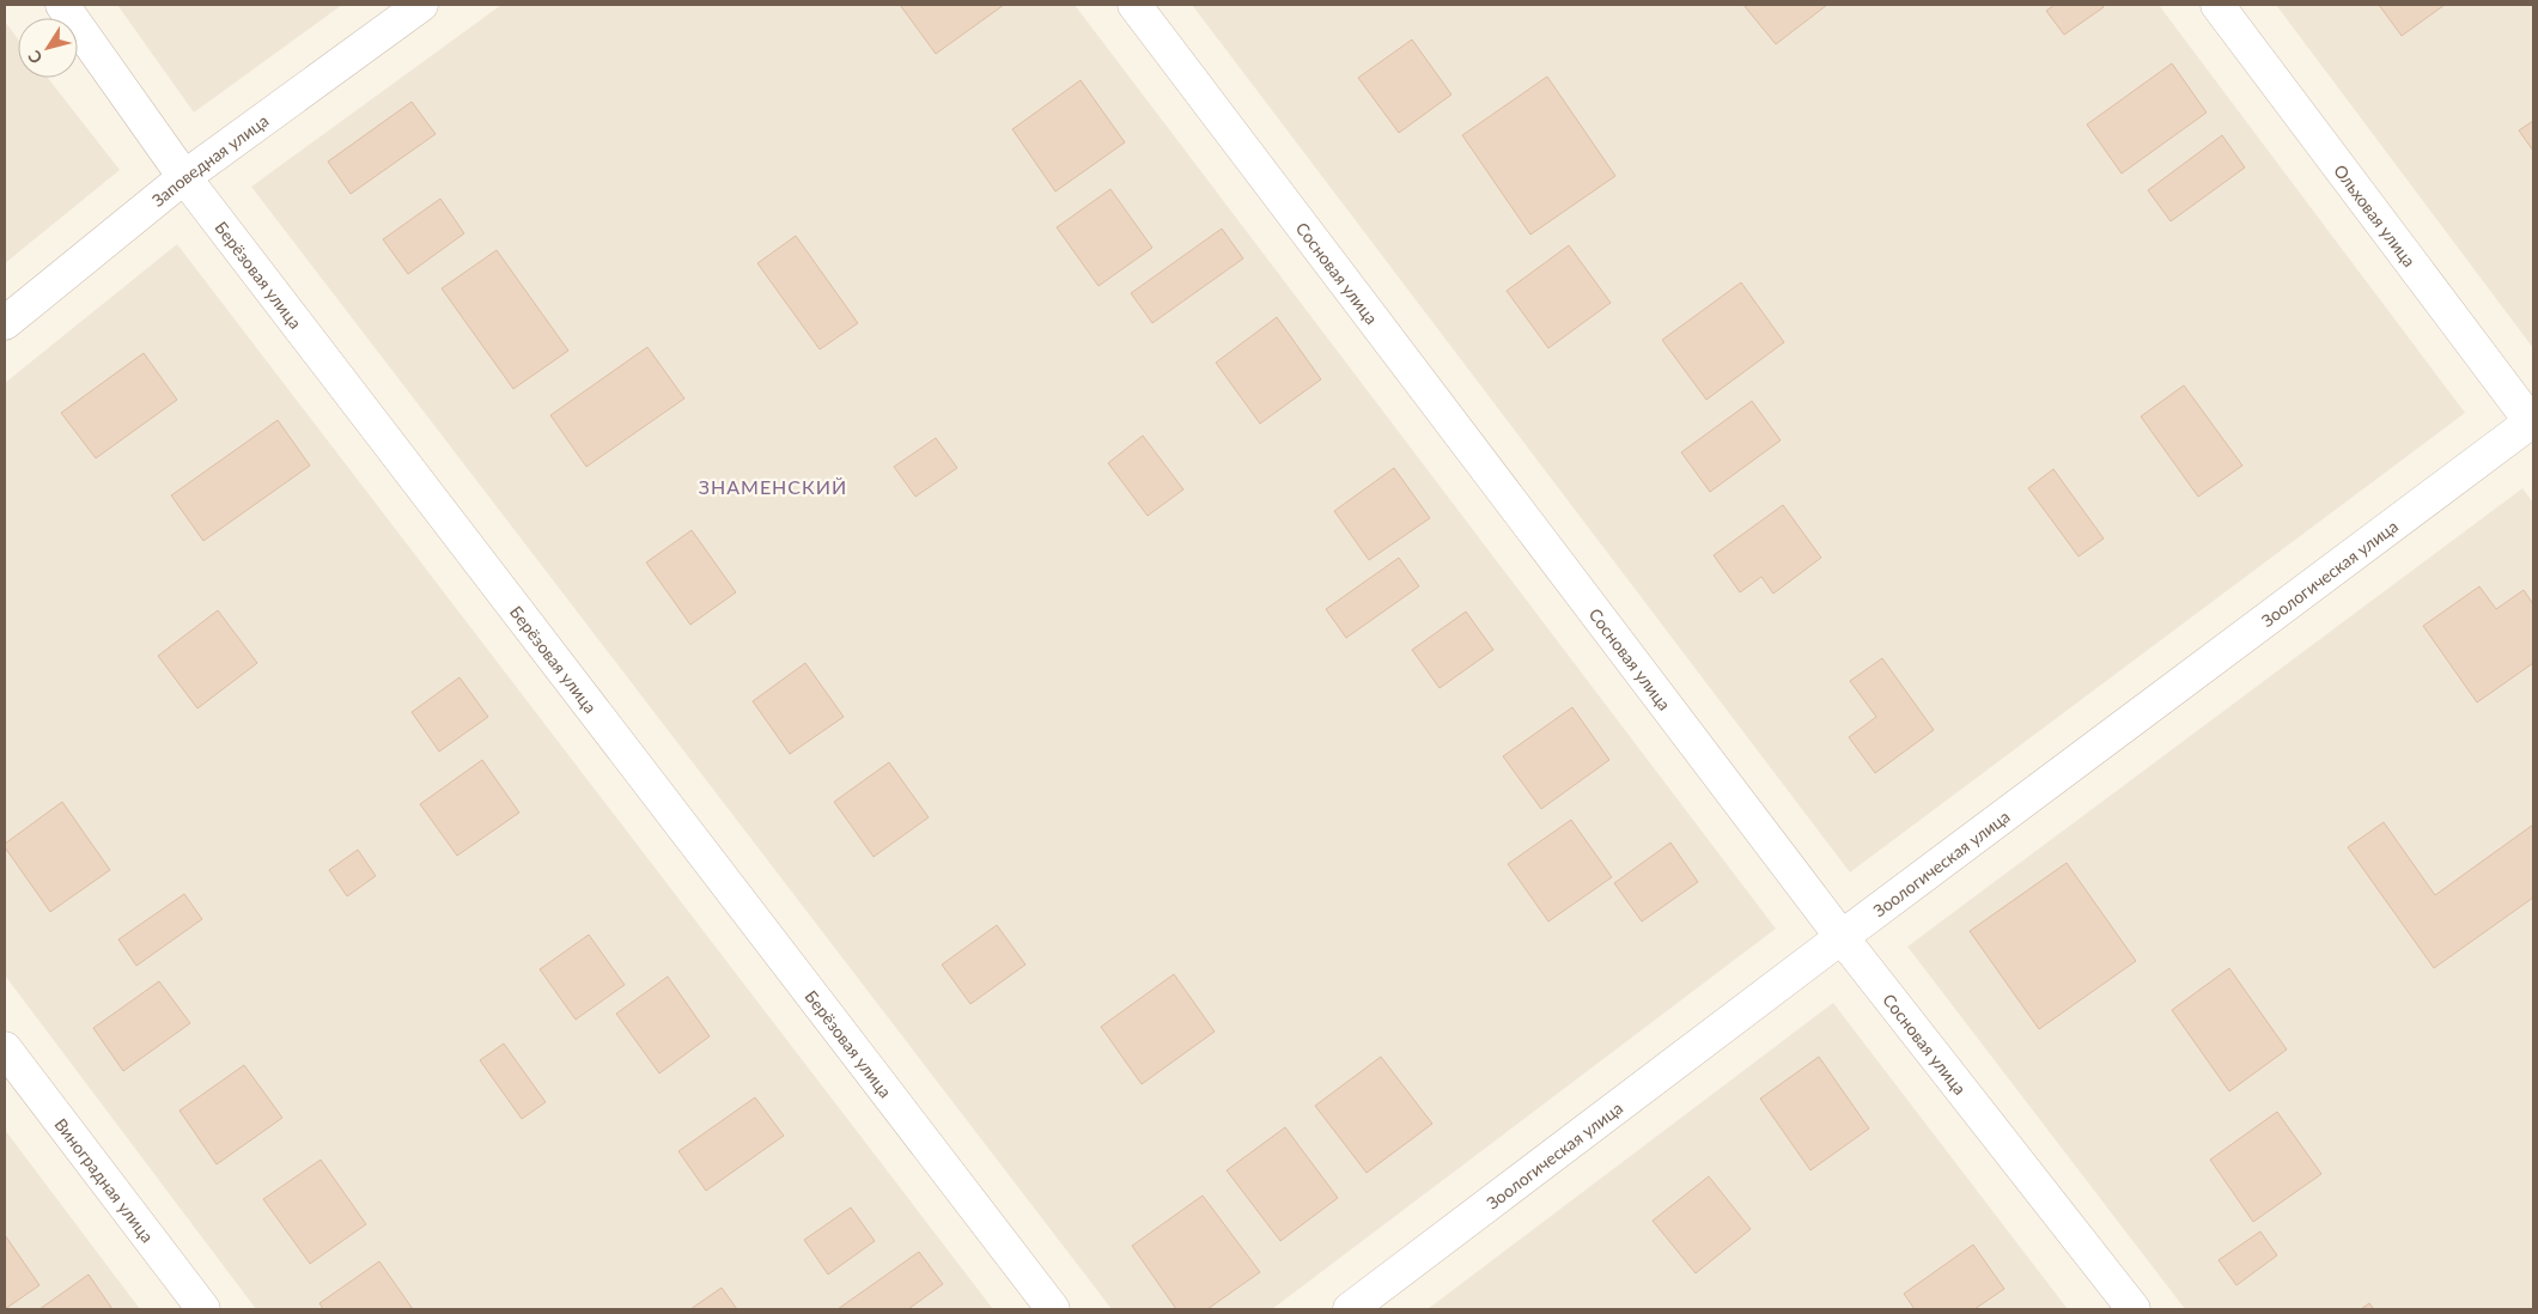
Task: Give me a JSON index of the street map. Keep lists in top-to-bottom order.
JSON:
{
  "streets": {
    "street": [
      "Заповедная улица",
      "Ольховая улица",
      "Сосновая улица",
      "Берёзовая улица",
      "Зоологическая улица",
      "Виноградная улица"
    ]
  },
  "crossings": [
    ["Заповедная улица", "Берёзовая улица"],
    ["Ольховая улица", "Зоологическая улица"],
    ["Сосновая улица", "Зоологическая улица"]
  ],
  "districts": ["ЗНАМЕНСКИЙ"],
  "north": "bottom left"
}
